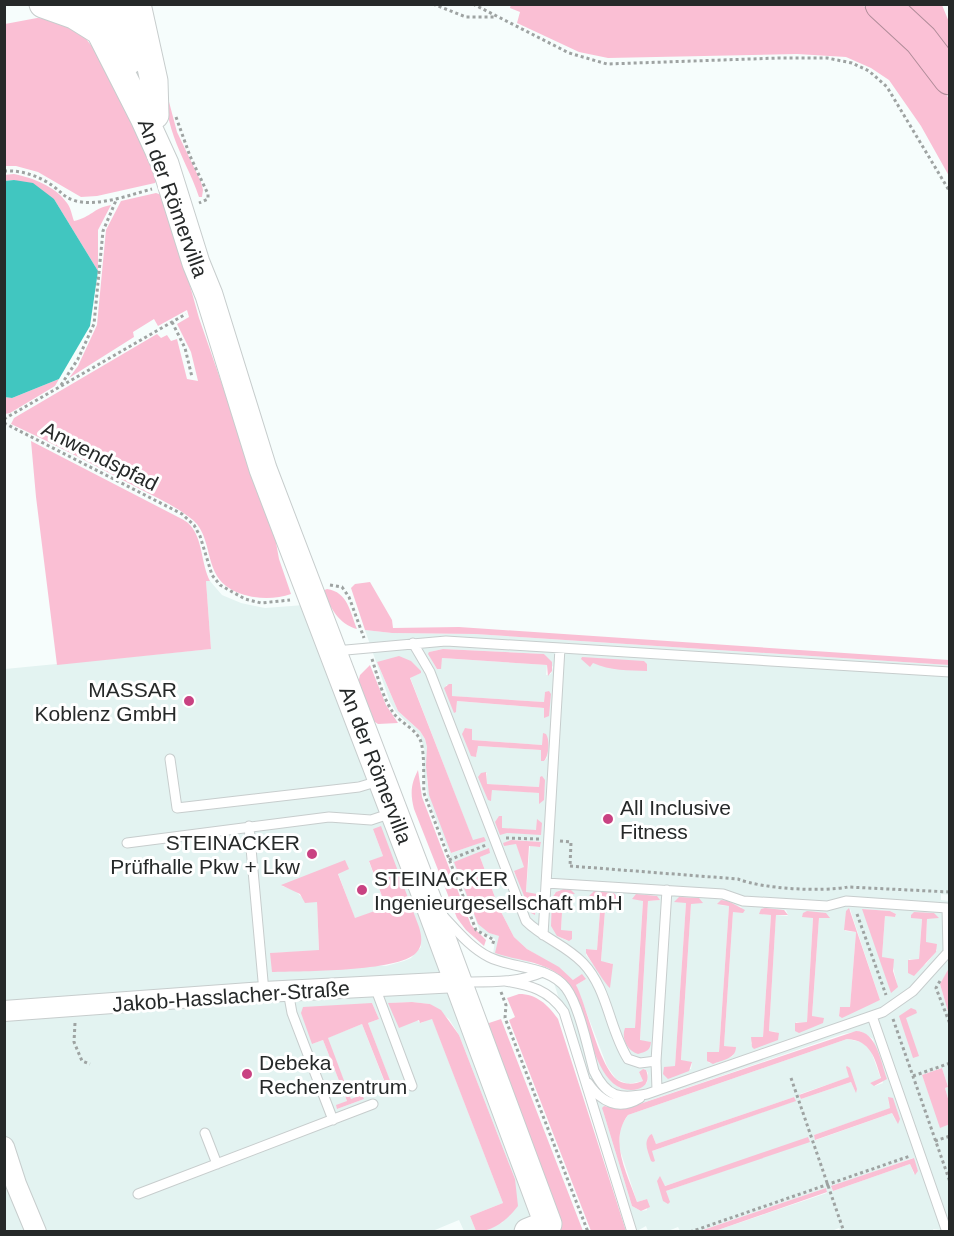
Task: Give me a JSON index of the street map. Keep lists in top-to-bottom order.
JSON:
{
  "streets": {
    "street": ["An der Römervilla", "Jakob-Hasslacher-Straße"],
    "path": ["Anwendspfad"]
  },
  "crossings": [
    ["An der Römervilla", "Anwendspfad"],
    ["An der Römervilla", "Jakob-Hasslacher-Straße"]
  ],
  "places": [
    "MASSAR Koblenz GmbH",
    "All Inclusive Fitness",
    "STEINACKER Prüfhalle Pkw + Lkw",
    "STEINACKER Ingenieurgesellschaft mbH",
    "Debeka Rechenzentrum"
  ]
}
